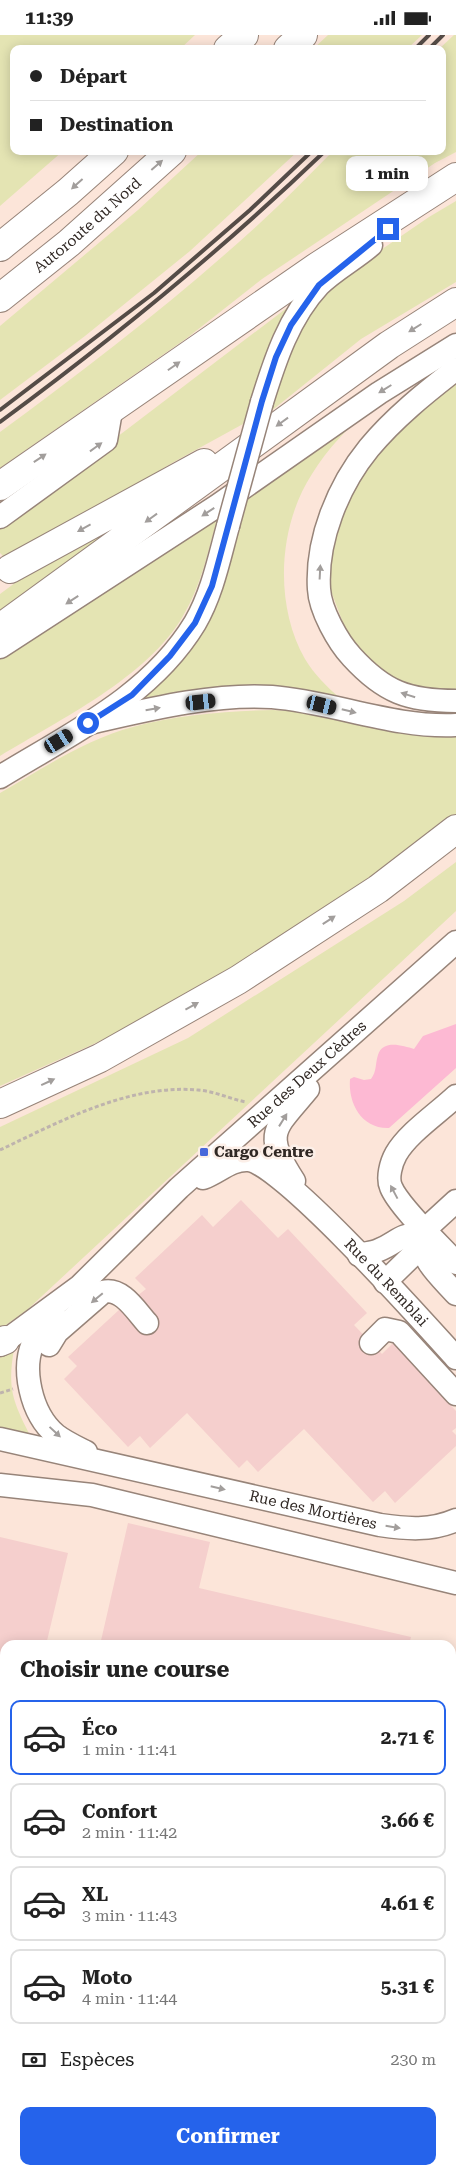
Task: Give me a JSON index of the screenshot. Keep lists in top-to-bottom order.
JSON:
{
  "streets": {
    "main road": ["Autoroute du Nord"],
    "street": ["Rue des Deux Cèdres", "Rue du Remblai", "Rue des Mortières"]
  },
  "crossings": [
    ["Rue des Deux Cèdres", "Rue du Remblai"]
  ],
  "places": {
    "transit": ["Cargo Centre"]
  },
  "page": {
    "status": "11:39",
    "banner": ["Départ", "Destination"],
    "bubble": "1 min",
    "heading": "Choisir une course",
    "list": [
      {
        "name": "Éco",
        "note": "1 min · 11:41",
        "value": "2.71 €"
      },
      {
        "name": "Confort",
        "note": "2 min · 11:42",
        "value": "3.66 €"
      },
      {
        "name": "XL",
        "note": "3 min · 11:43",
        "value": "4.61 €"
      },
      {
        "name": "Moto",
        "note": "4 min · 11:44",
        "value": "5.31 €"
      }
    ],
    "pay": ["Espèces", "230 m"],
    "buttons": "Confirmer"
  }
}
